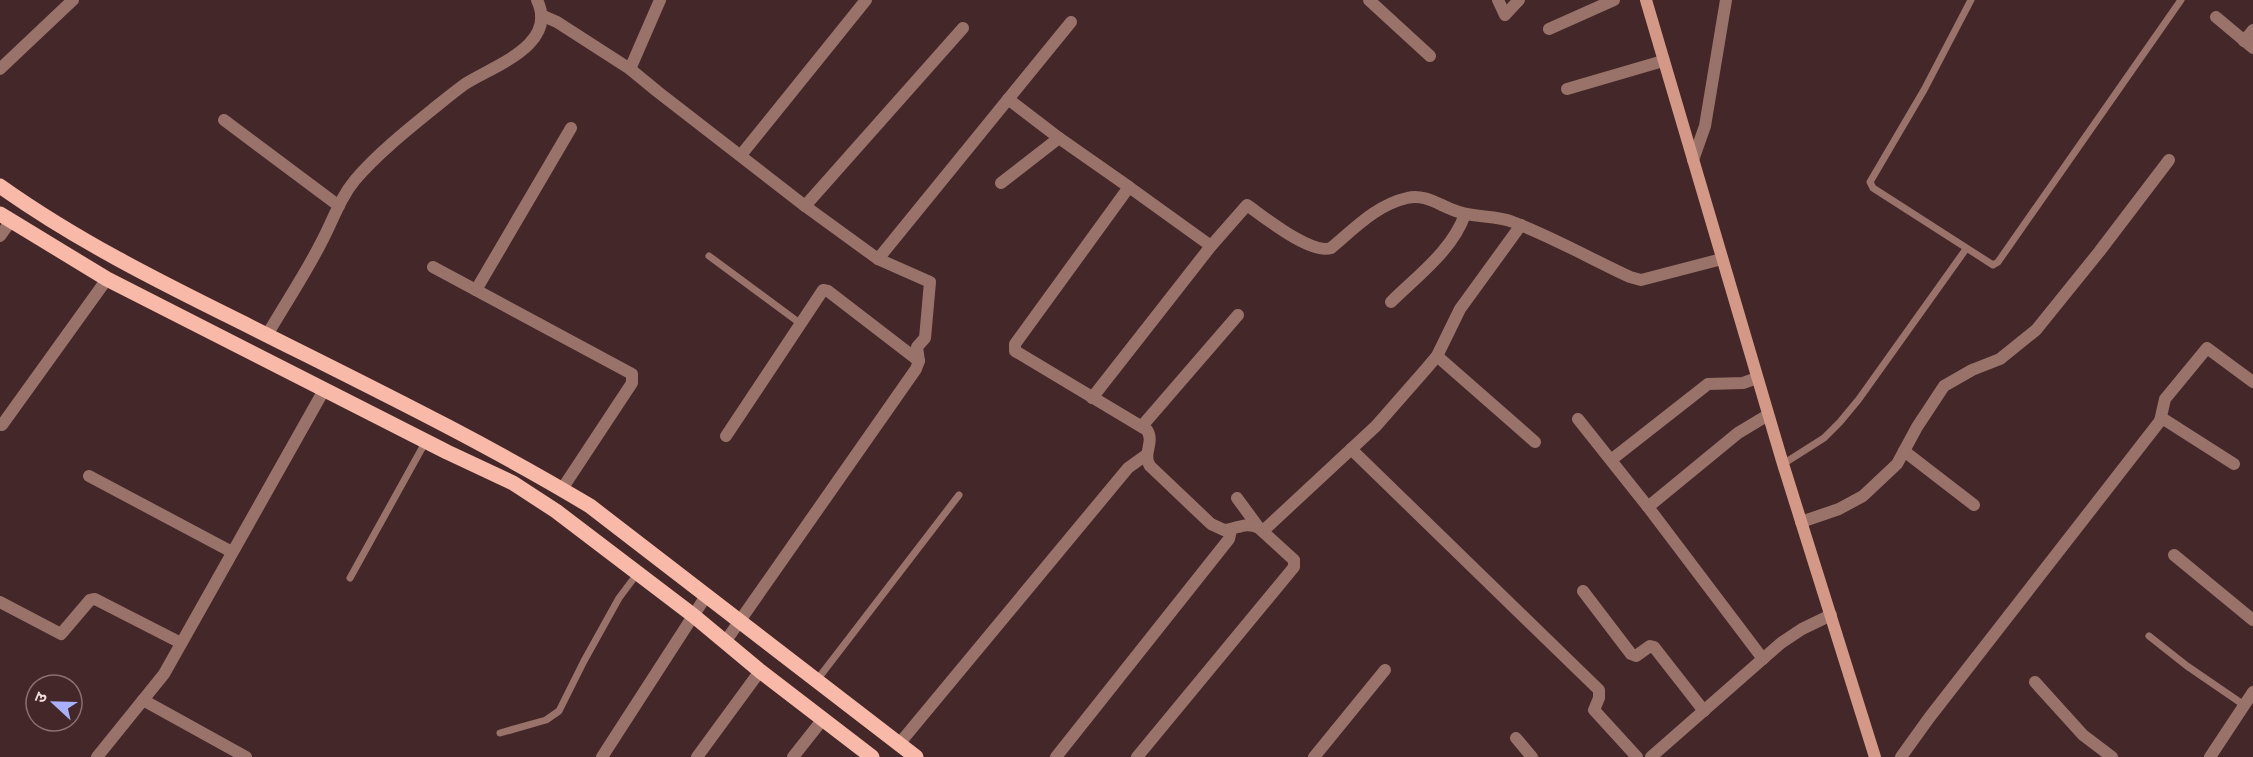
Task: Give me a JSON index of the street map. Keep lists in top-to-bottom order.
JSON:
{
  "north": "left"
}
